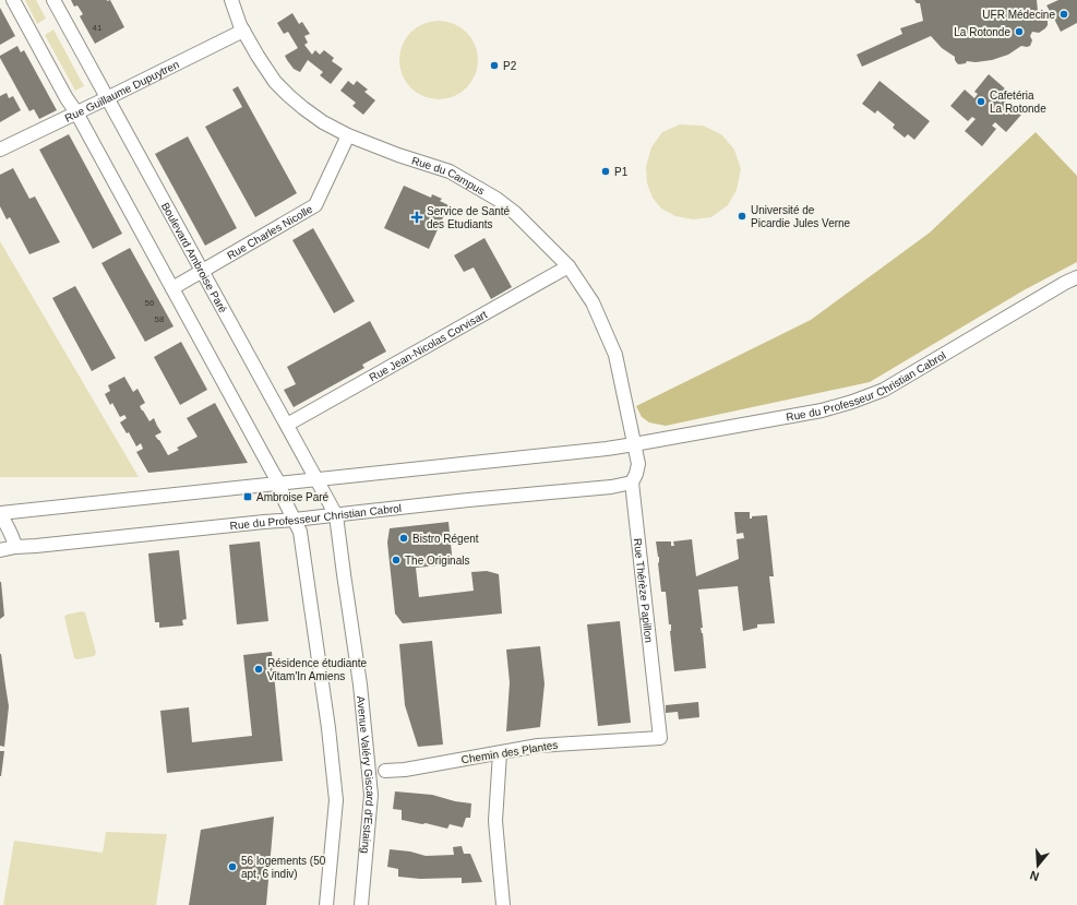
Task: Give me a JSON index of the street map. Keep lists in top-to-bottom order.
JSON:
{
  "streets": {
    "street": [
      "Rue Guillaume Dupuytren",
      "Rue du Campus",
      "Rue Charles Nicolle",
      "Boulevard Ambroise Paré",
      "Rue Jean-Nicolas Corvisart",
      "Rue du Professeur Christian Cabrol",
      "Rue Thérèze Papillon",
      "Chemin des Plantes",
      "Avenue Valéry Giscard d'Estaing"
    ]
  },
  "crossings": [
    ["Rue Guillaume Dupuytren", "Rue du Campus"],
    ["Rue Guillaume Dupuytren", "Boulevard Ambroise Paré"],
    ["Rue du Campus", "Rue Charles Nicolle"],
    ["Rue du Campus", "Rue Jean-Nicolas Corvisart"],
    ["Rue du Campus", "Rue du Professeur Christian Cabrol"],
    ["Rue du Campus", "Rue Thérèze Papillon"],
    ["Rue Charles Nicolle", "Boulevard Ambroise Paré"],
    ["Boulevard Ambroise Paré", "Rue Jean-Nicolas Corvisart"],
    ["Boulevard Ambroise Paré", "Rue du Professeur Christian Cabrol"],
    ["Boulevard Ambroise Paré", "Avenue Valéry Giscard d'Estaing"],
    ["Rue du Professeur Christian Cabrol", "Rue Thérèze Papillon"],
    ["Rue du Professeur Christian Cabrol", "Avenue Valéry Giscard d'Estaing"],
    ["Rue Thérèze Papillon", "Chemin des Plantes"]
  ],
  "places": {
    "other": [
      "UFR Médecine",
      "La Rotonde",
      "P2",
      "Cafetéria La Rotonde",
      "P1",
      "Université de Picardie Jules Verne",
      "Bistro Régent",
      "The Originals",
      "Résidence étudiante Vitam'In Amiens",
      "56 logements (50 apt, 6 indiv)"
    ],
    "health": ["Service de Santé des Etudiants"],
    "transit": ["Ambroise Paré"]
  },
  "house_numbers": ["41", "56", "58"],
  "north": "bottom"
}
